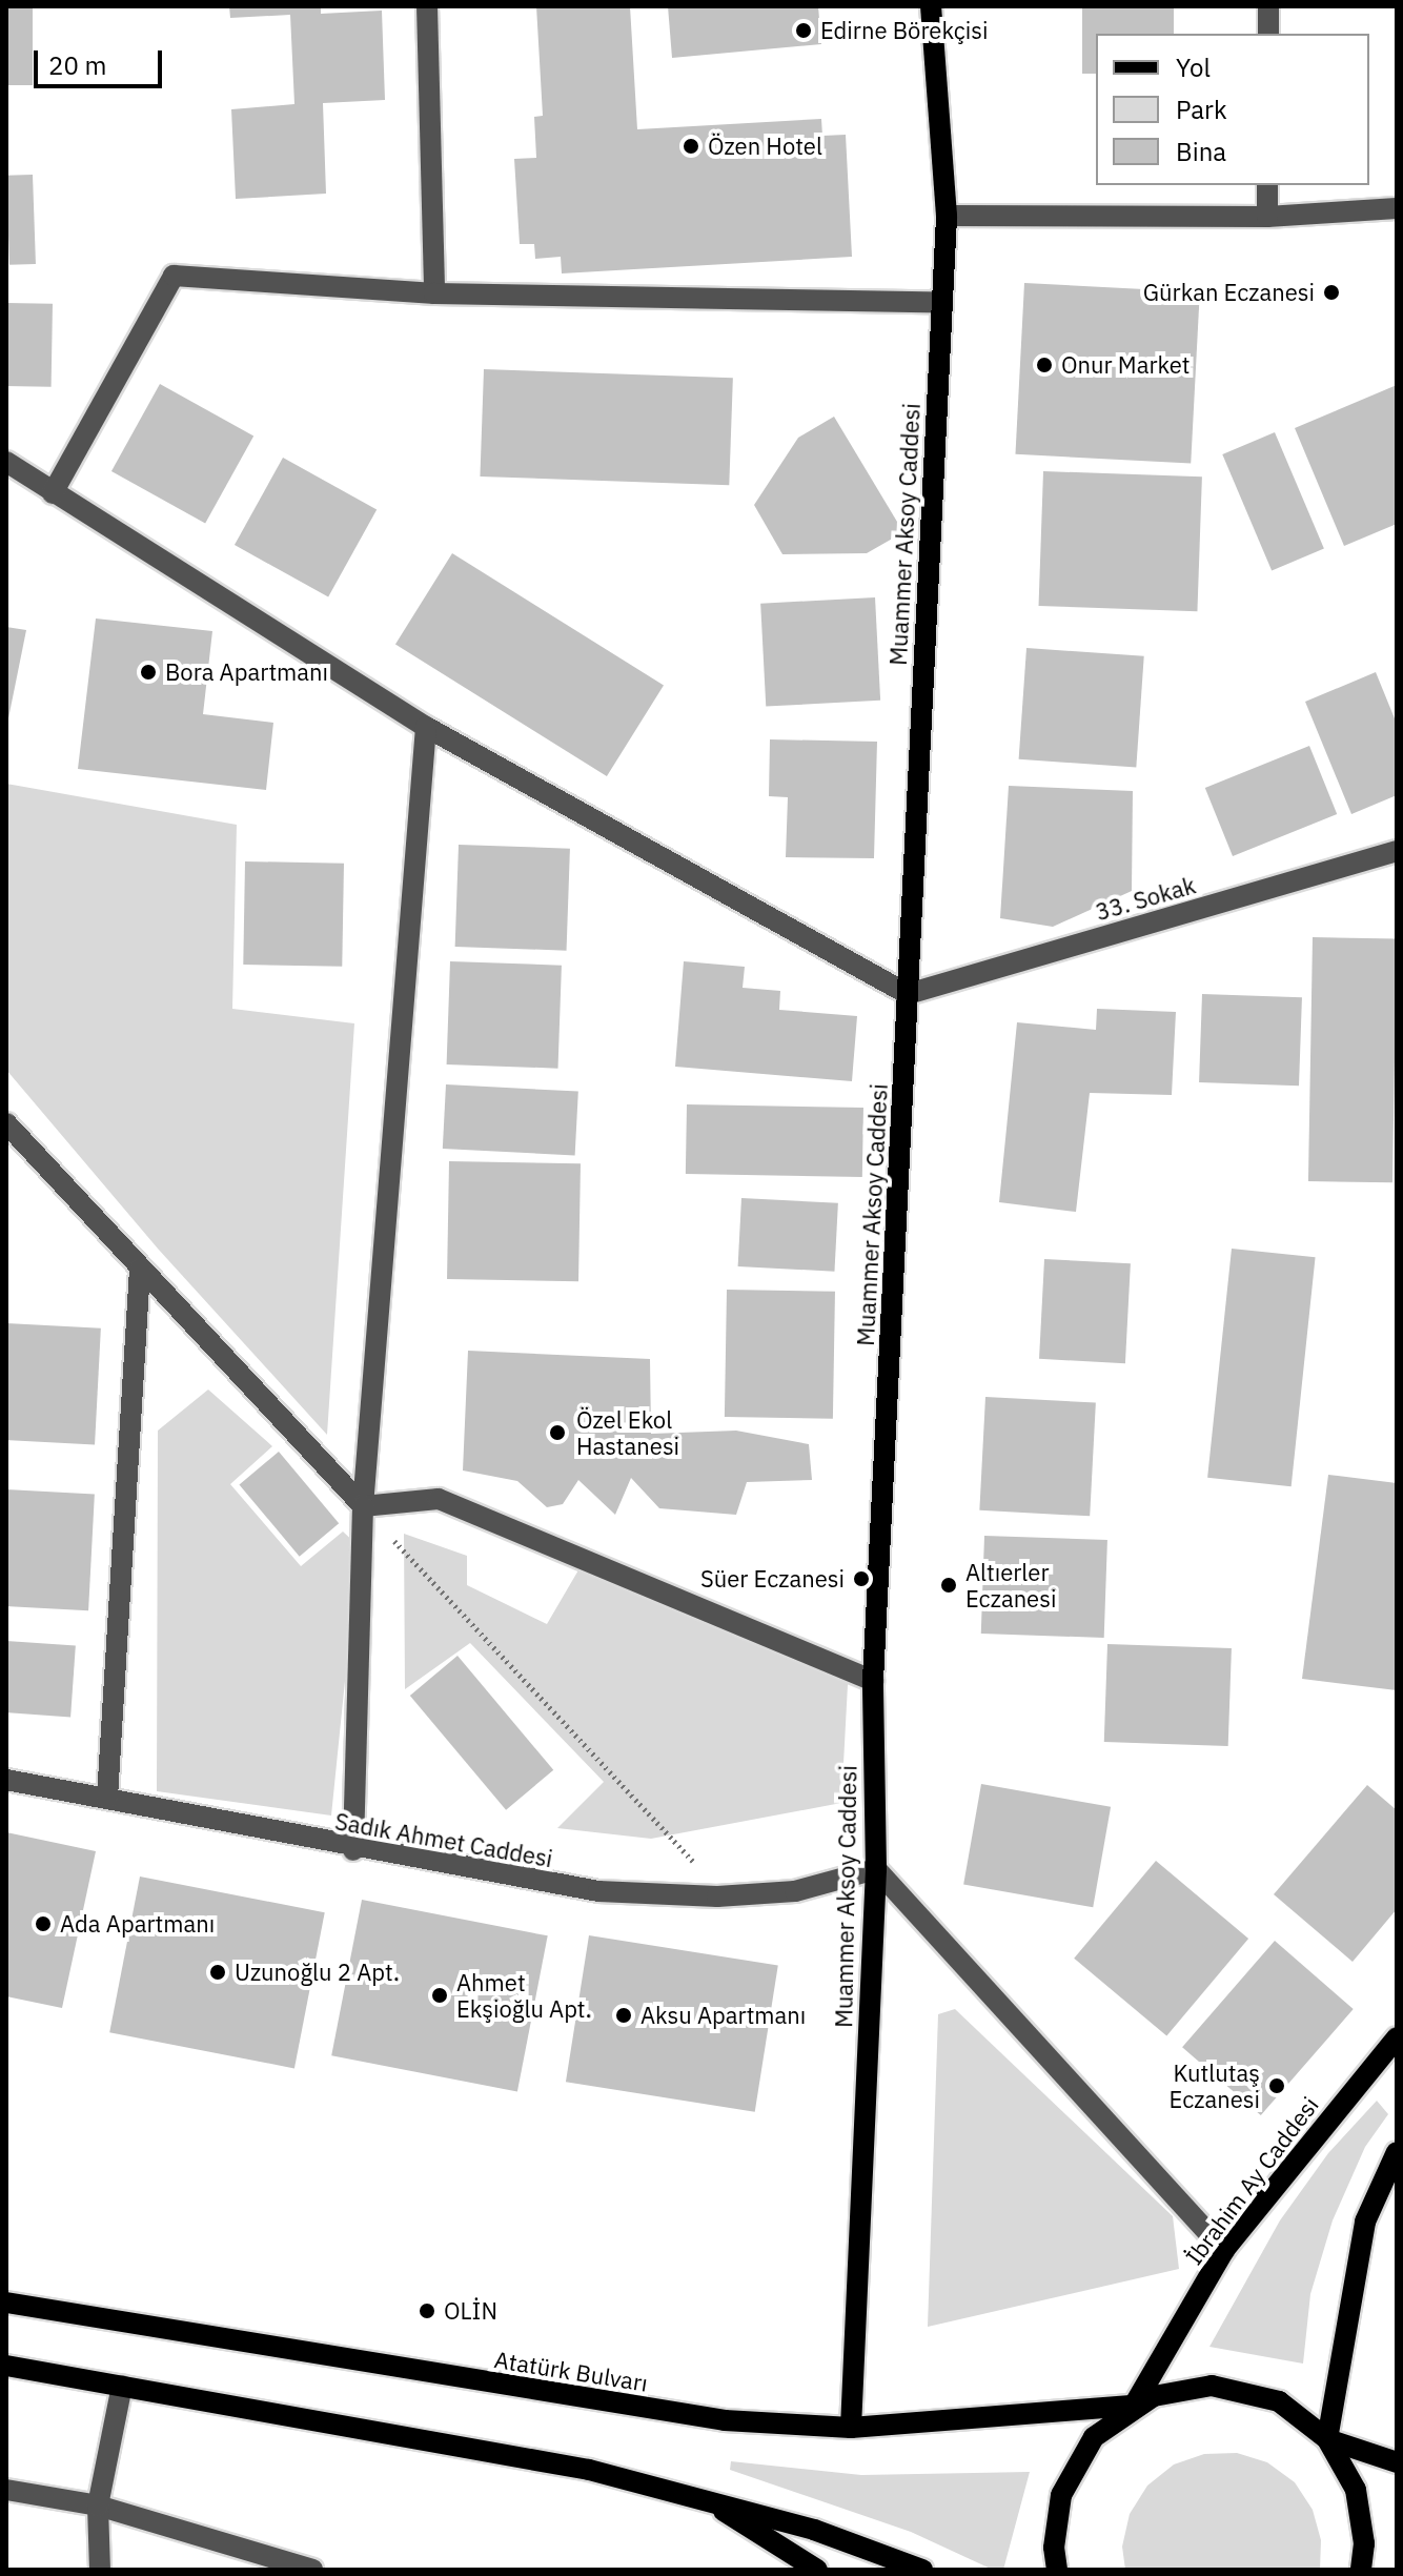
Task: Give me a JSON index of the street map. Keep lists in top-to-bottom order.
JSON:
{
  "streets": {
    "main road": ["Muammer Aksoy Caddesi", "İbrahim Ay Caddesi", "Atatürk Bulvarı"],
    "street": ["33. Sokak", "Sadık Ahmet Caddesi"]
  },
  "crossings": [
    ["Muammer Aksoy Caddesi", "33. Sokak"],
    ["Muammer Aksoy Caddesi", "Sadık Ahmet Caddesi"],
    ["Muammer Aksoy Caddesi", "Atatürk Bulvarı"],
    ["İbrahim Ay Caddesi", "Atatürk Bulvarı"]
  ],
  "places": [
    "Edirne Börekçisi",
    "Özen Hotel",
    "Gürkan Eczanesi",
    "Onur Market",
    "Bora Apartmanı",
    "Özel Ekol Hastanesi",
    "Süer Eczanesi",
    "Altıerler Eczanesi",
    "Ada Apartmanı",
    "Uzunoğlu 2 Apt.",
    "Ahmet Ekşioğlu Apt.",
    "Aksu Apartmanı",
    "Kutlutaş Eczanesi",
    "OLİN"
  ],
  "legend": ["Yol", "Park", "Bina"],
  "scale_bar": "20 m"
}
